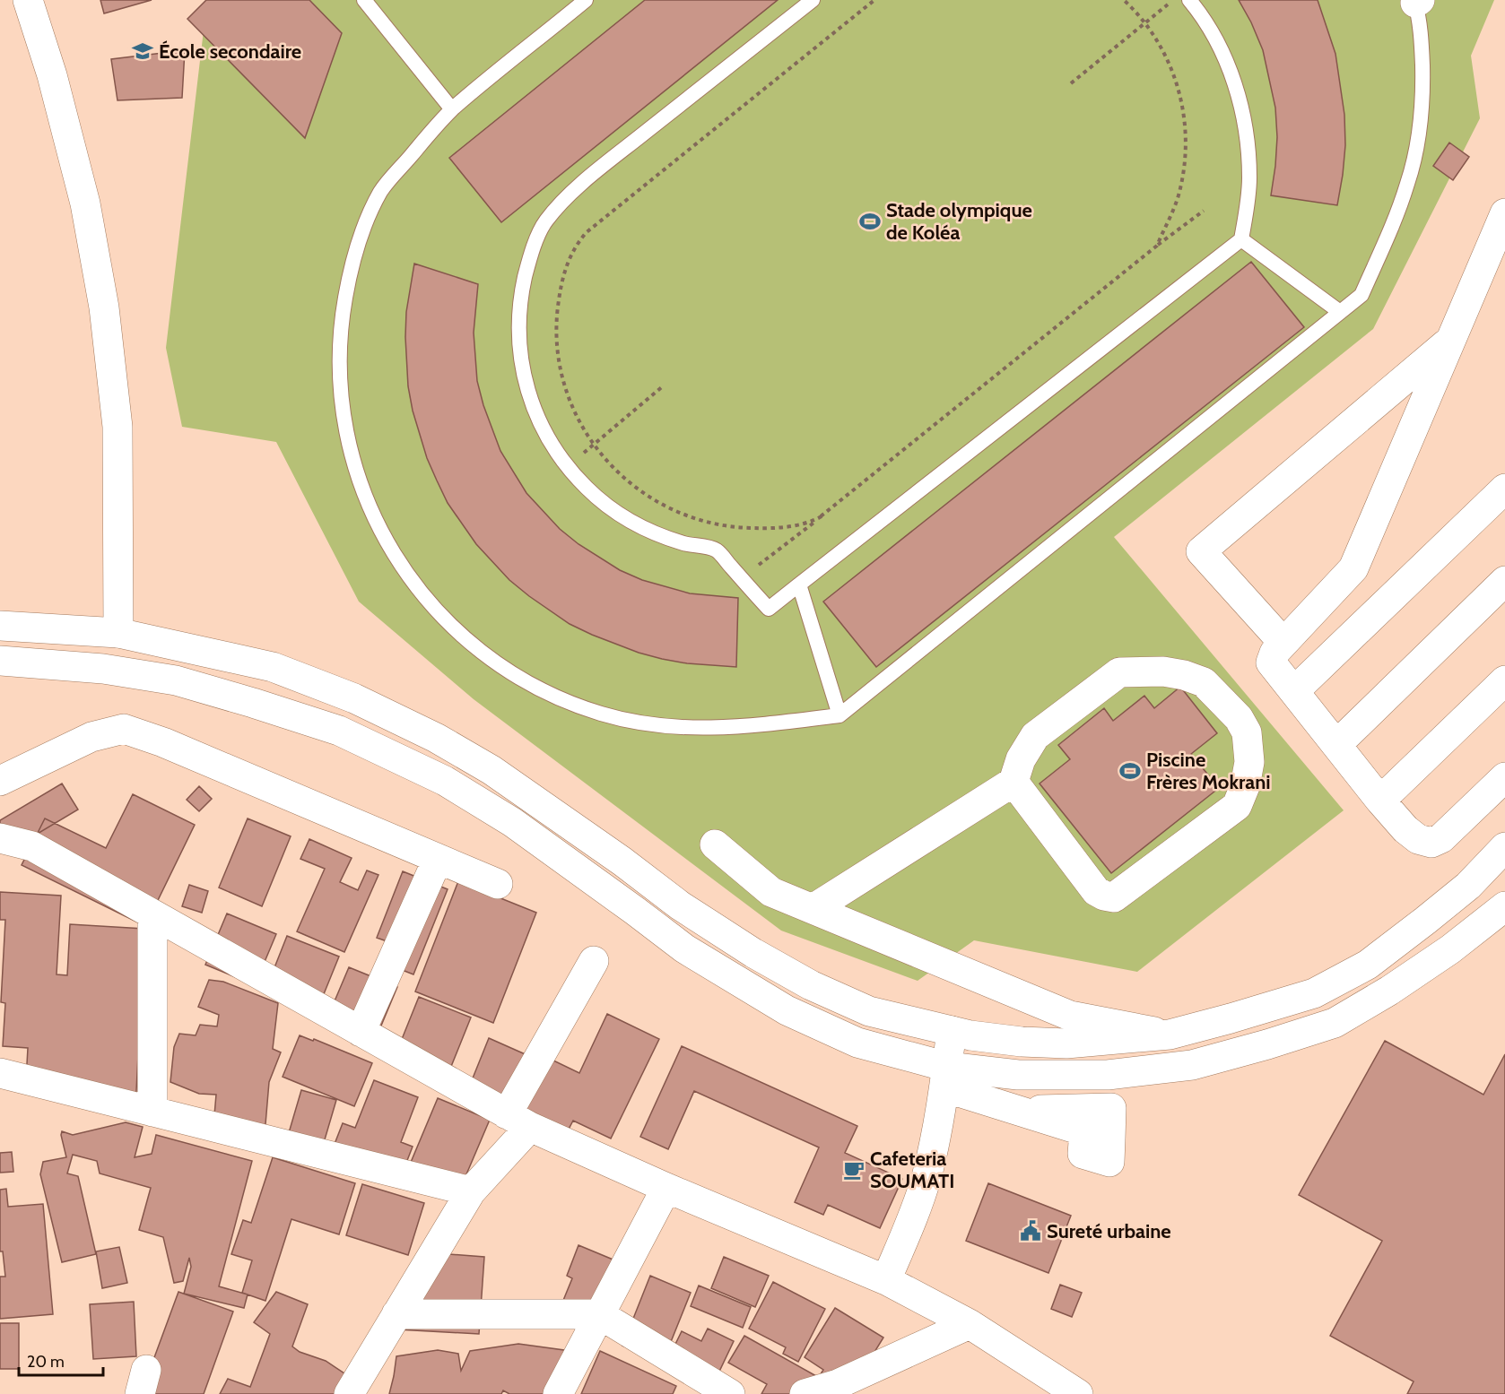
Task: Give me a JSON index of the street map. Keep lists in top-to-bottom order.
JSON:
{
  "places": {
    "school or university": ["École secondaire"],
    "sports": ["Stade olympique de Koléa", "Piscine Frères Mokrani"],
    "cafe": ["Cafeteria SOUMATI"],
    "public building": ["Sureté urbaine"]
  },
  "scale_bar": "20 m"
}
